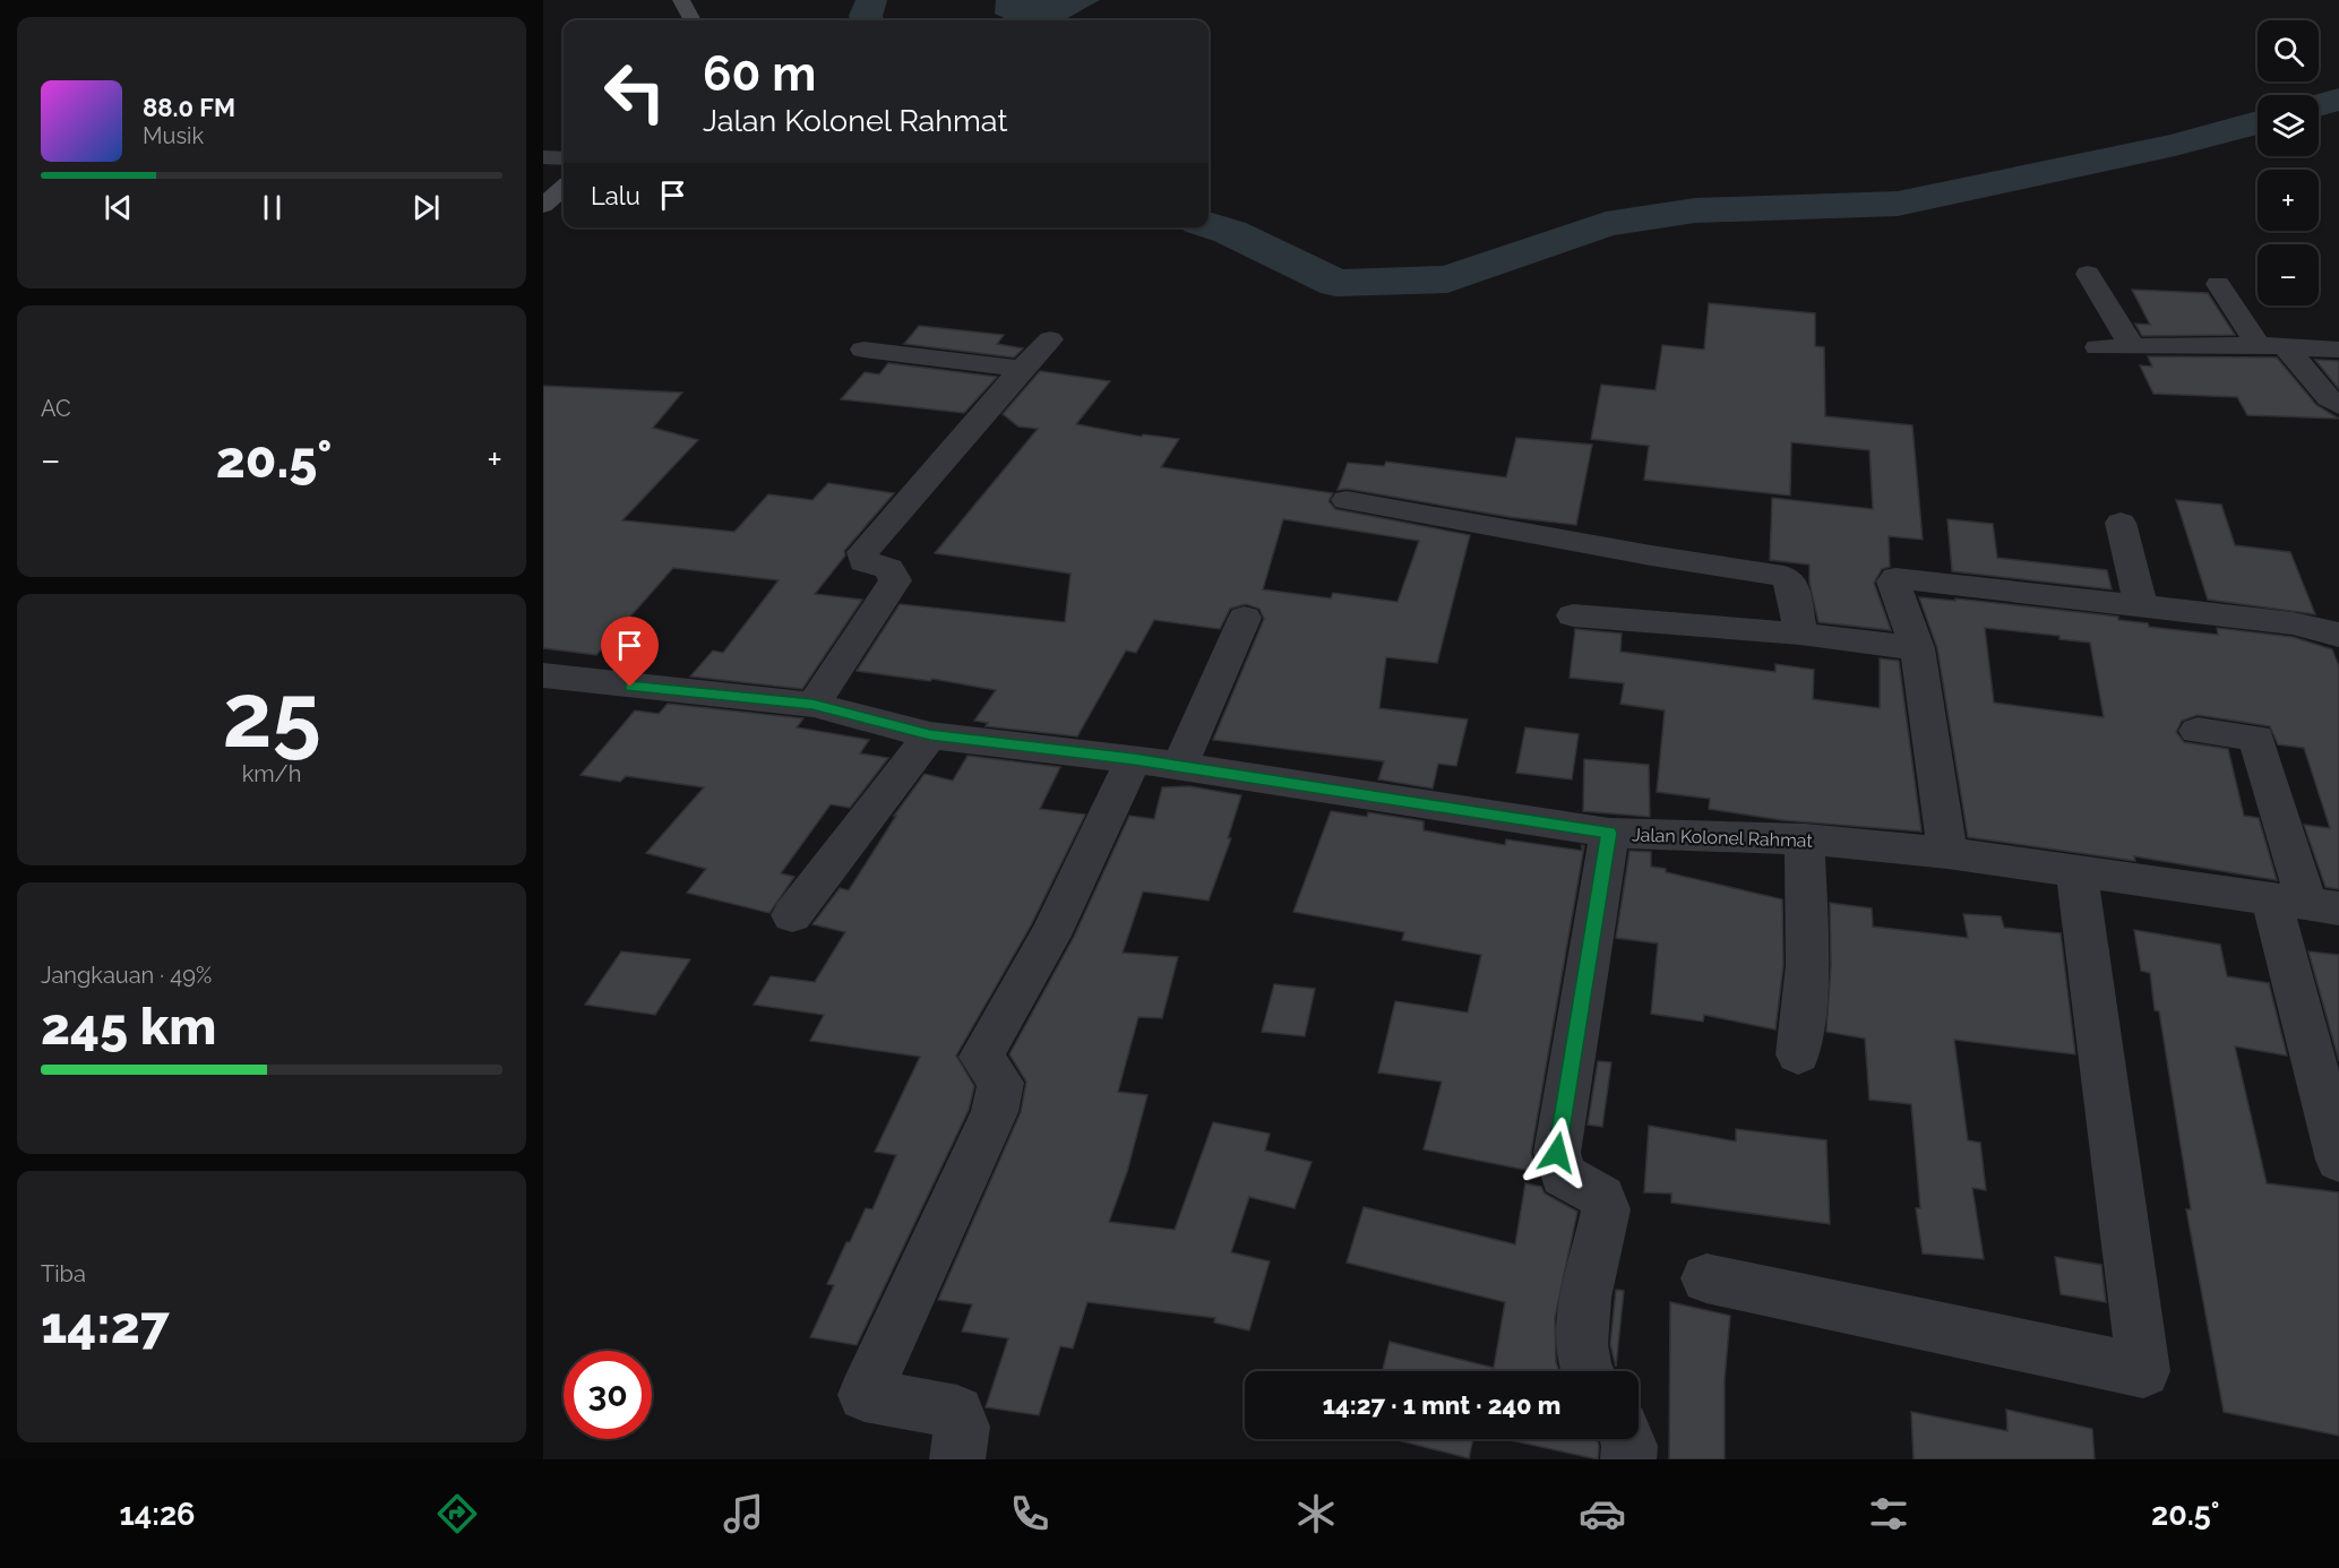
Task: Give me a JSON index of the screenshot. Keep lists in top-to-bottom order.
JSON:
{
  "streets": {
    "street": ["Jalan Kolonel Rahmat"]
  },
  "page": {
    "map_buttons": ["+", "−"],
    "turn": ["60 m", "Jalan Kolonel Rahmat"],
    "song": ["88.0 FM", "Musik"],
    "then": "Lalu",
    "tile": [
      "AC",
      ["25", "km/h"],
      ["Jangkauan · 49%", "245 km"],
      ["Tiba", "14:27"]
    ],
    "heat": ["−", "20.5°", "+"],
    "limit": "30",
    "trip": "14:27 · 1 mnt · 240 m",
    "tabs": ["14:26", "20.5°"]
  }
}
